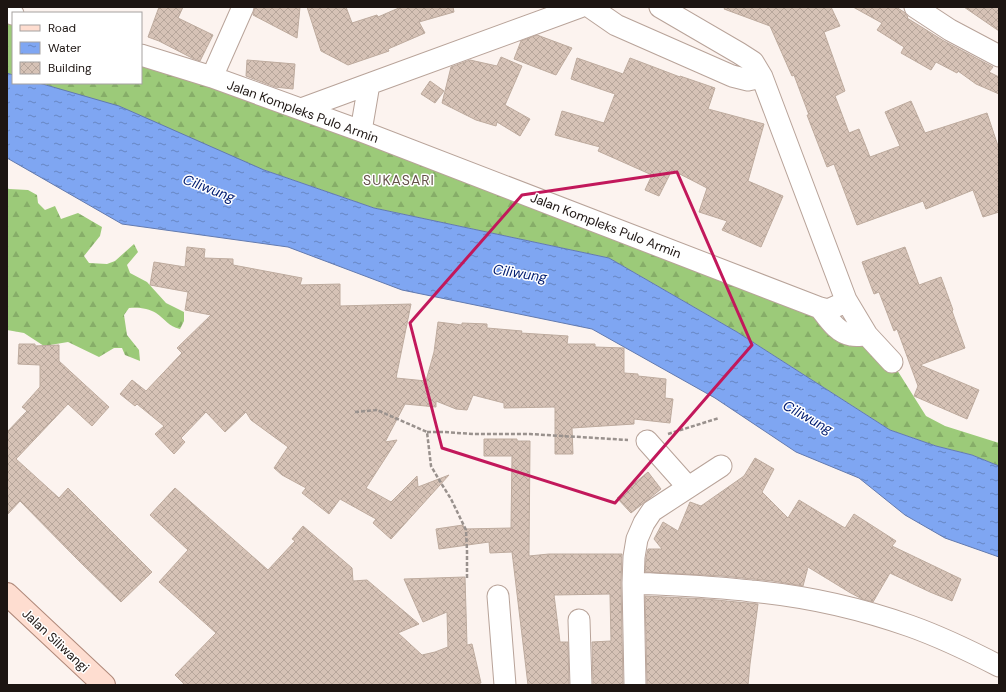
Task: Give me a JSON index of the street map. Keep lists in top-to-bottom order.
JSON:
{
  "streets": {
    "main road": ["Jalan Siliwangi"],
    "street": ["Jalan Kompleks Pulo Armin"]
  },
  "districts": ["SUKASARI"],
  "water": ["Ciliwung"],
  "legend": ["Road", "Water", "Building"]
}
